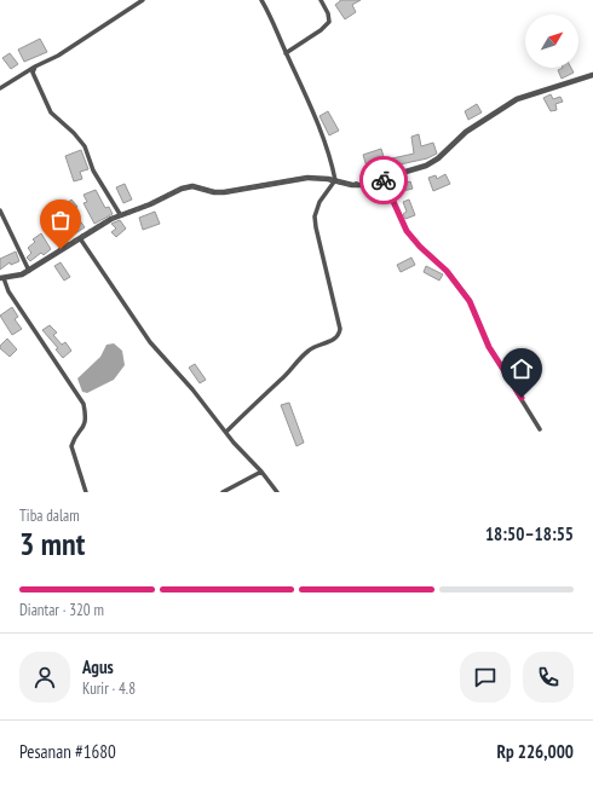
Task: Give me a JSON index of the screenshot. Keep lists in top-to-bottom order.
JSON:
{
  "north": "top right",
  "page": {
    "heading": ["3 mnt", "Tiba dalam", "18:50–18:55"],
    "panel": [
      "Agus",
      "Kurir · 4.8",
      "Pesanan #1680",
      "Rp 226,000"
    ],
    "bar": "Diantar · 320 m"
  }
}
